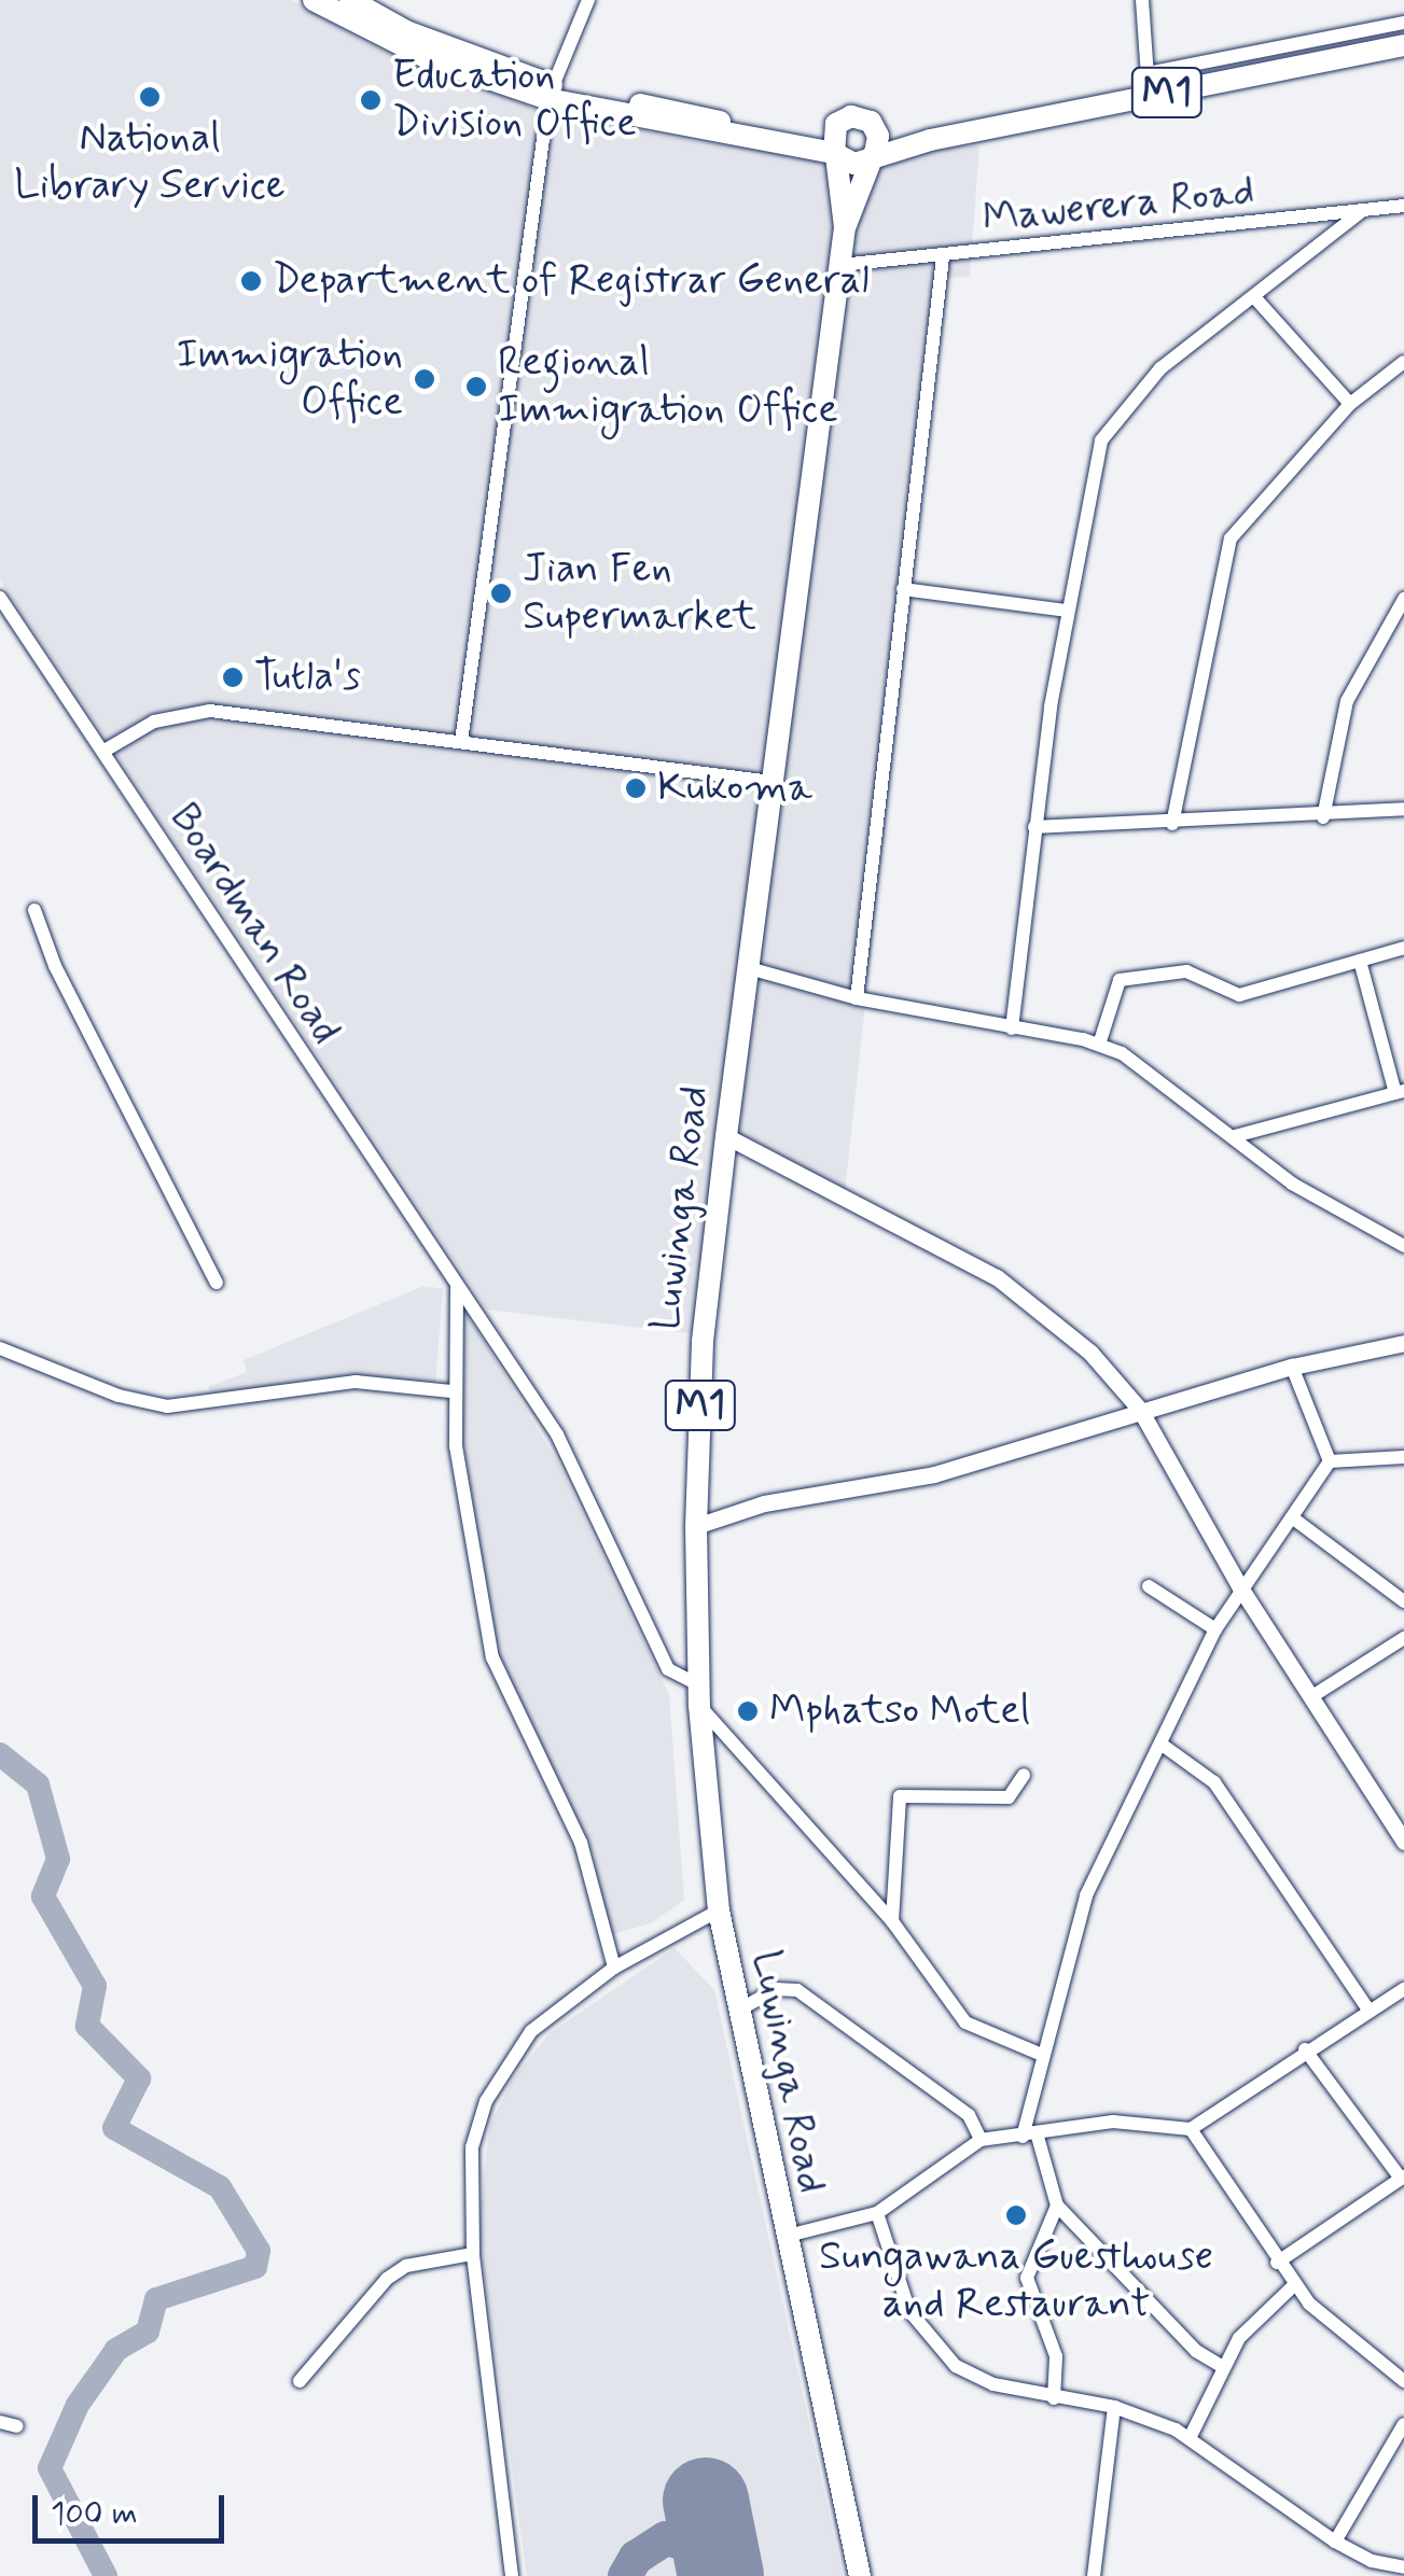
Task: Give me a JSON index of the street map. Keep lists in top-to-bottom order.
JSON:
{
  "streets": {
    "highway": ["M1", "Luwinga Road"],
    "street": ["Mawerera Road", "Boardman Road"]
  },
  "crossings": [
    ["M1", "Luwinga Road"],
    ["Mawerera Road", "Luwinga Road"],
    ["Boardman Road", "Luwinga Road"]
  ],
  "places": [
    "National Library Service",
    "Education Division Office",
    "Department of Registrar General",
    "Immigration Office",
    "Regional Immigration Office",
    "Jian Fen Supermarket",
    "Tutla's",
    "Kukoma",
    "Mphatso Motel",
    "Sungawana Guesthouse and Restaurant"
  ],
  "scale_bar": "100 m"
}
